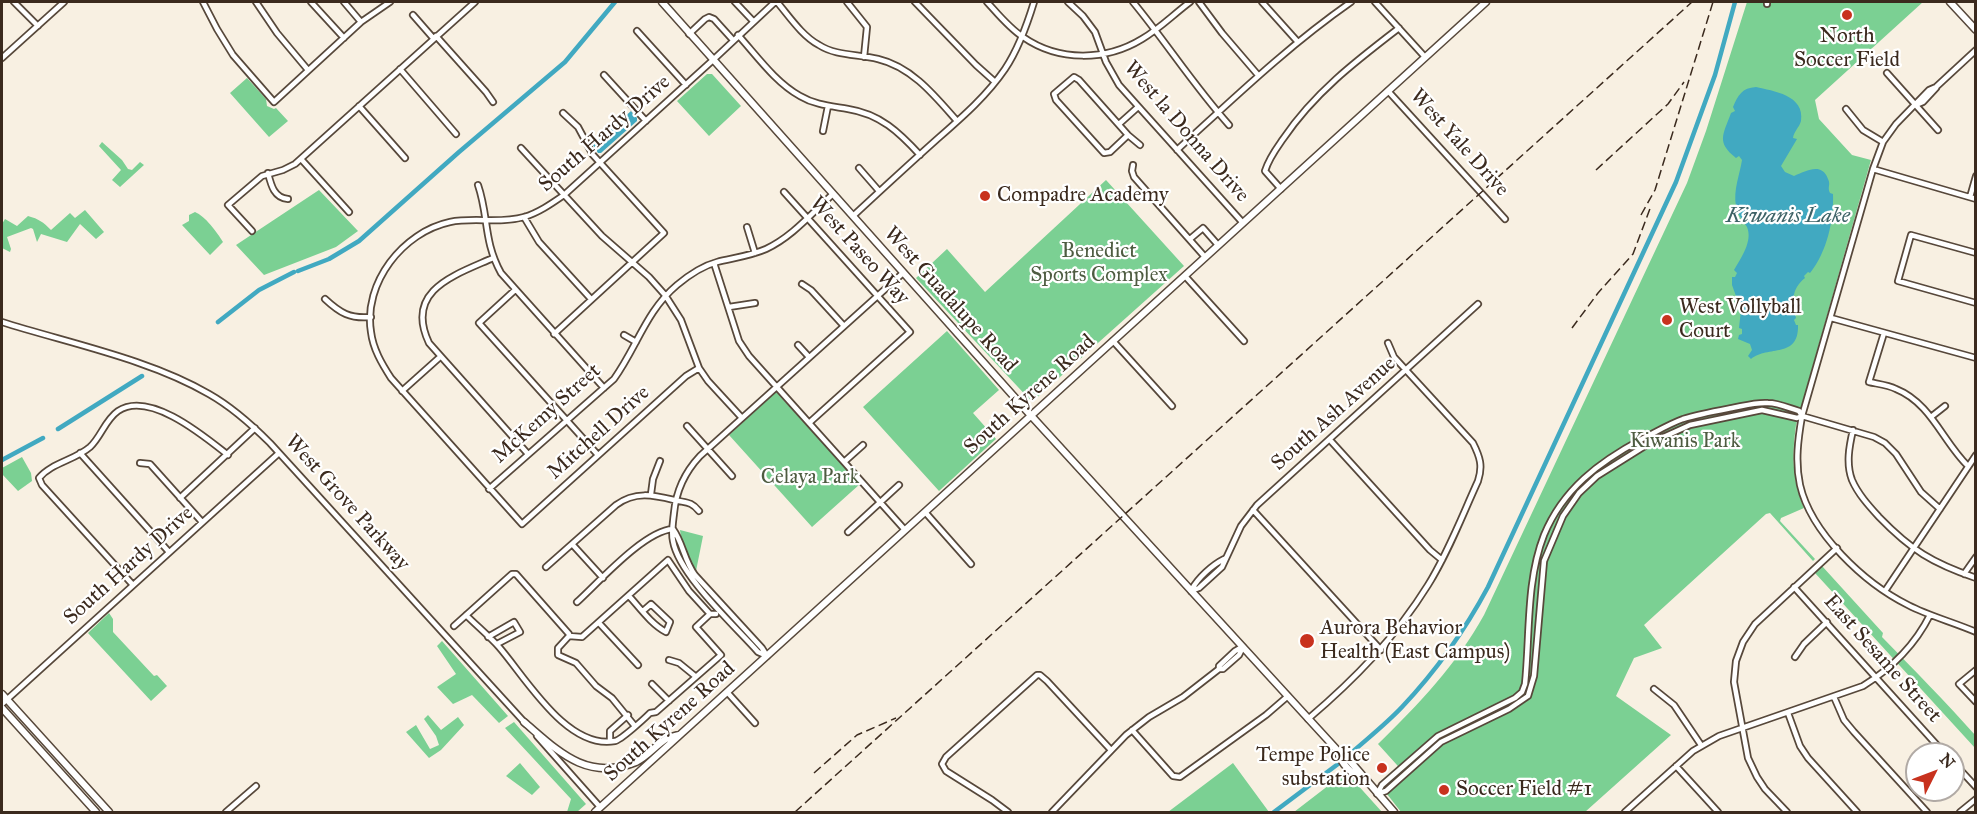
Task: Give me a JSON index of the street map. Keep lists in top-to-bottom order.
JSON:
{
  "streets": {
    "main road": ["West Guadalupe Road", "South Kyrene Road"],
    "street": [
      "West la Donna Drive",
      "South Hardy Drive",
      "West Yale Drive",
      "West Paseo Way",
      "McKemy Street",
      "South Ash Avenue",
      "Mitchell Drive",
      "West Grove Parkway",
      "East Sesame Street"
    ]
  },
  "crossings": [
    ["West la Donna Drive", "South Kyrene Road"],
    ["South Hardy Drive", "West Guadalupe Road"],
    ["South Hardy Drive", "West Grove Parkway"],
    ["West Yale Drive", "South Kyrene Road"],
    ["West Paseo Way", "McKemy Street"],
    ["West Guadalupe Road", "South Kyrene Road"],
    ["West Guadalupe Road", "McKemy Street"],
    ["West Guadalupe Road", "South Ash Avenue"],
    ["South Kyrene Road", "West Grove Parkway"],
    ["McKemy Street", "Mitchell Drive"]
  ],
  "water": ["Kiwanis Lake"],
  "parks": ["Benedict Sports Complex", "Kiwanis Park", "Celaya Park"],
  "places": [
    "North Soccer Field",
    "Compadre Academy",
    "West Vollyball Court",
    "Aurora Behavior Health (East Campus)",
    "Tempe Police substation",
    "Soccer Field #1"
  ],
  "north": "top right"
}
